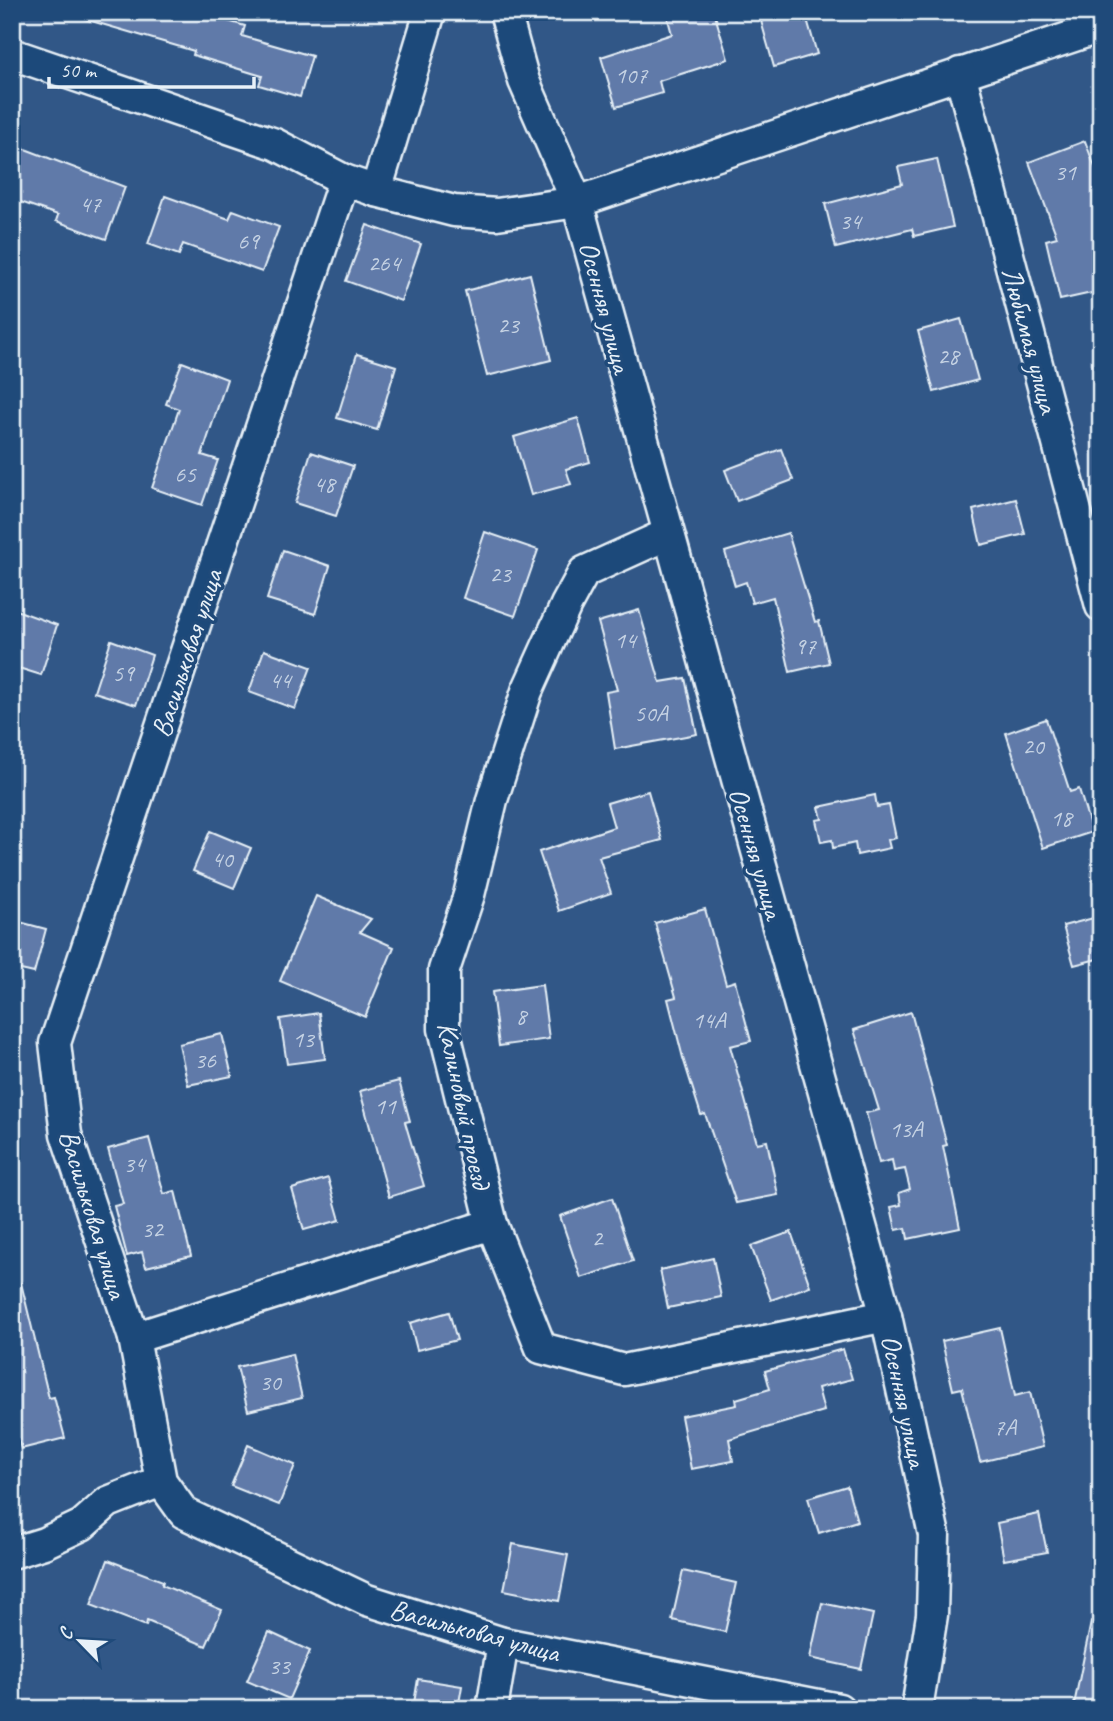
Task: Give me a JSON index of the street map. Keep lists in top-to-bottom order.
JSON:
{
  "streets": {
    "street": [
      "Осенняя улица",
      "Любимая улица",
      "Васильковая улица",
      "Калиновый проезд"
    ]
  },
  "crossings": [
    ["Осенняя улица", "Калиновый проезд"]
  ],
  "house_numbers": [
    "107",
    "31",
    "47",
    "34",
    "69",
    "264",
    "23",
    "28",
    "65",
    "48",
    "23",
    "14",
    "97",
    "59",
    "44",
    "50А",
    "20",
    "18",
    "40",
    "8",
    "14А",
    "13",
    "36",
    "11",
    "13А",
    "34",
    "32",
    "2",
    "30",
    "7А",
    "33"
  ],
  "scale_bar": "50 m",
  "north": "top left"
}
